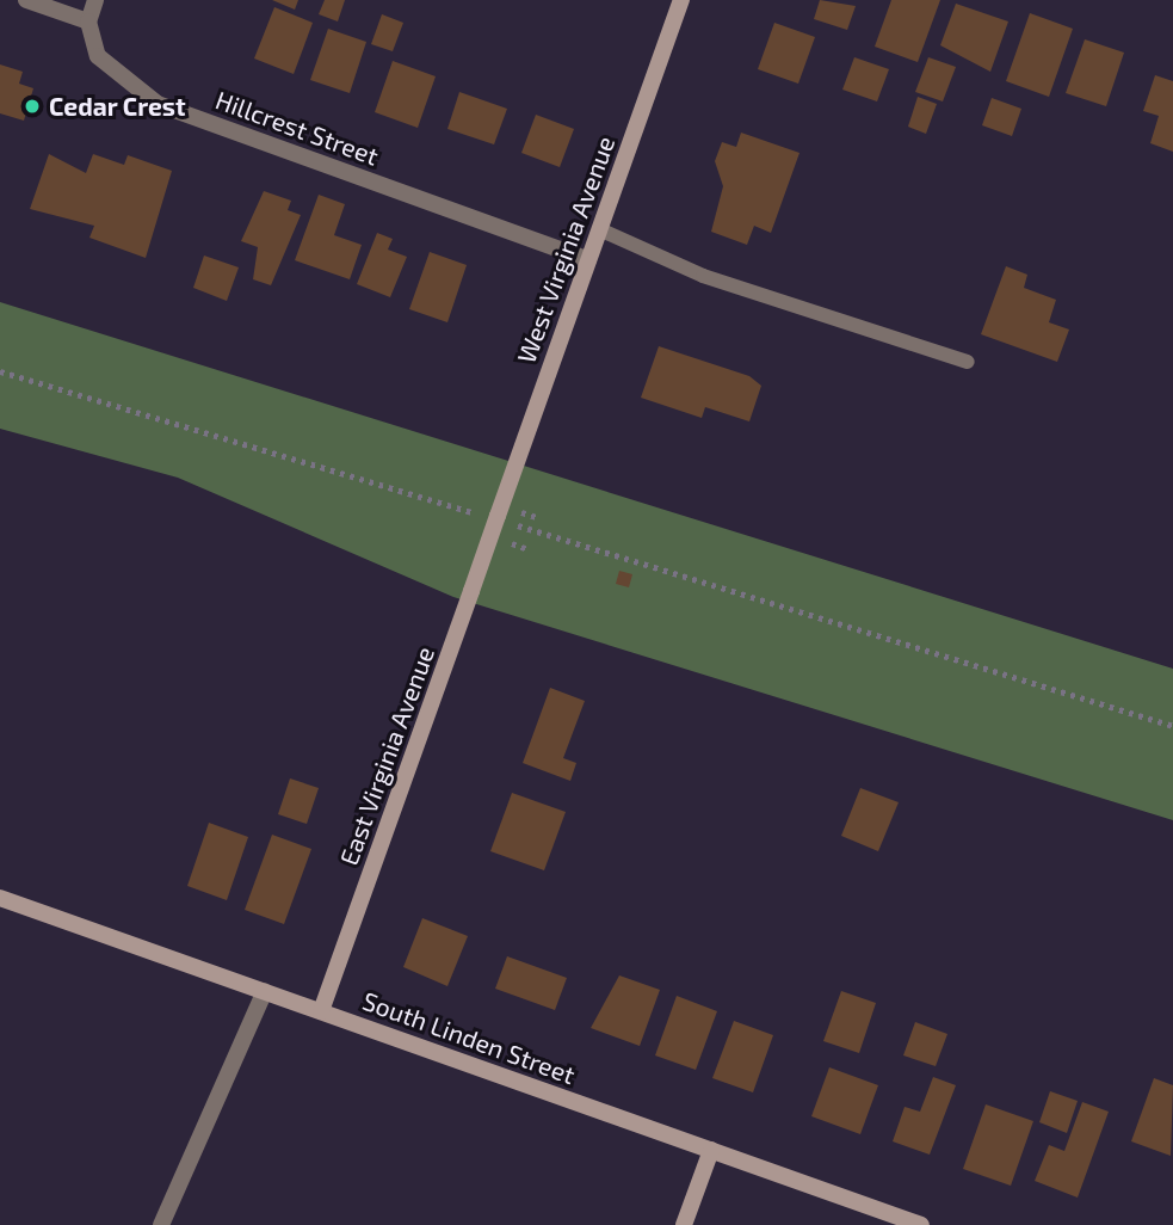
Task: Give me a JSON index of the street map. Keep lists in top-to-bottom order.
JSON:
{
  "streets": {
    "street": [
      "Hillcrest Street",
      "West Virginia Avenue",
      "East Virginia Avenue",
      "South Linden Street"
    ]
  },
  "crossings": [
    ["Hillcrest Street", "West Virginia Avenue"],
    ["West Virginia Avenue", "East Virginia Avenue"],
    ["East Virginia Avenue", "South Linden Street"]
  ],
  "places": ["Cedar Crest"]
}
